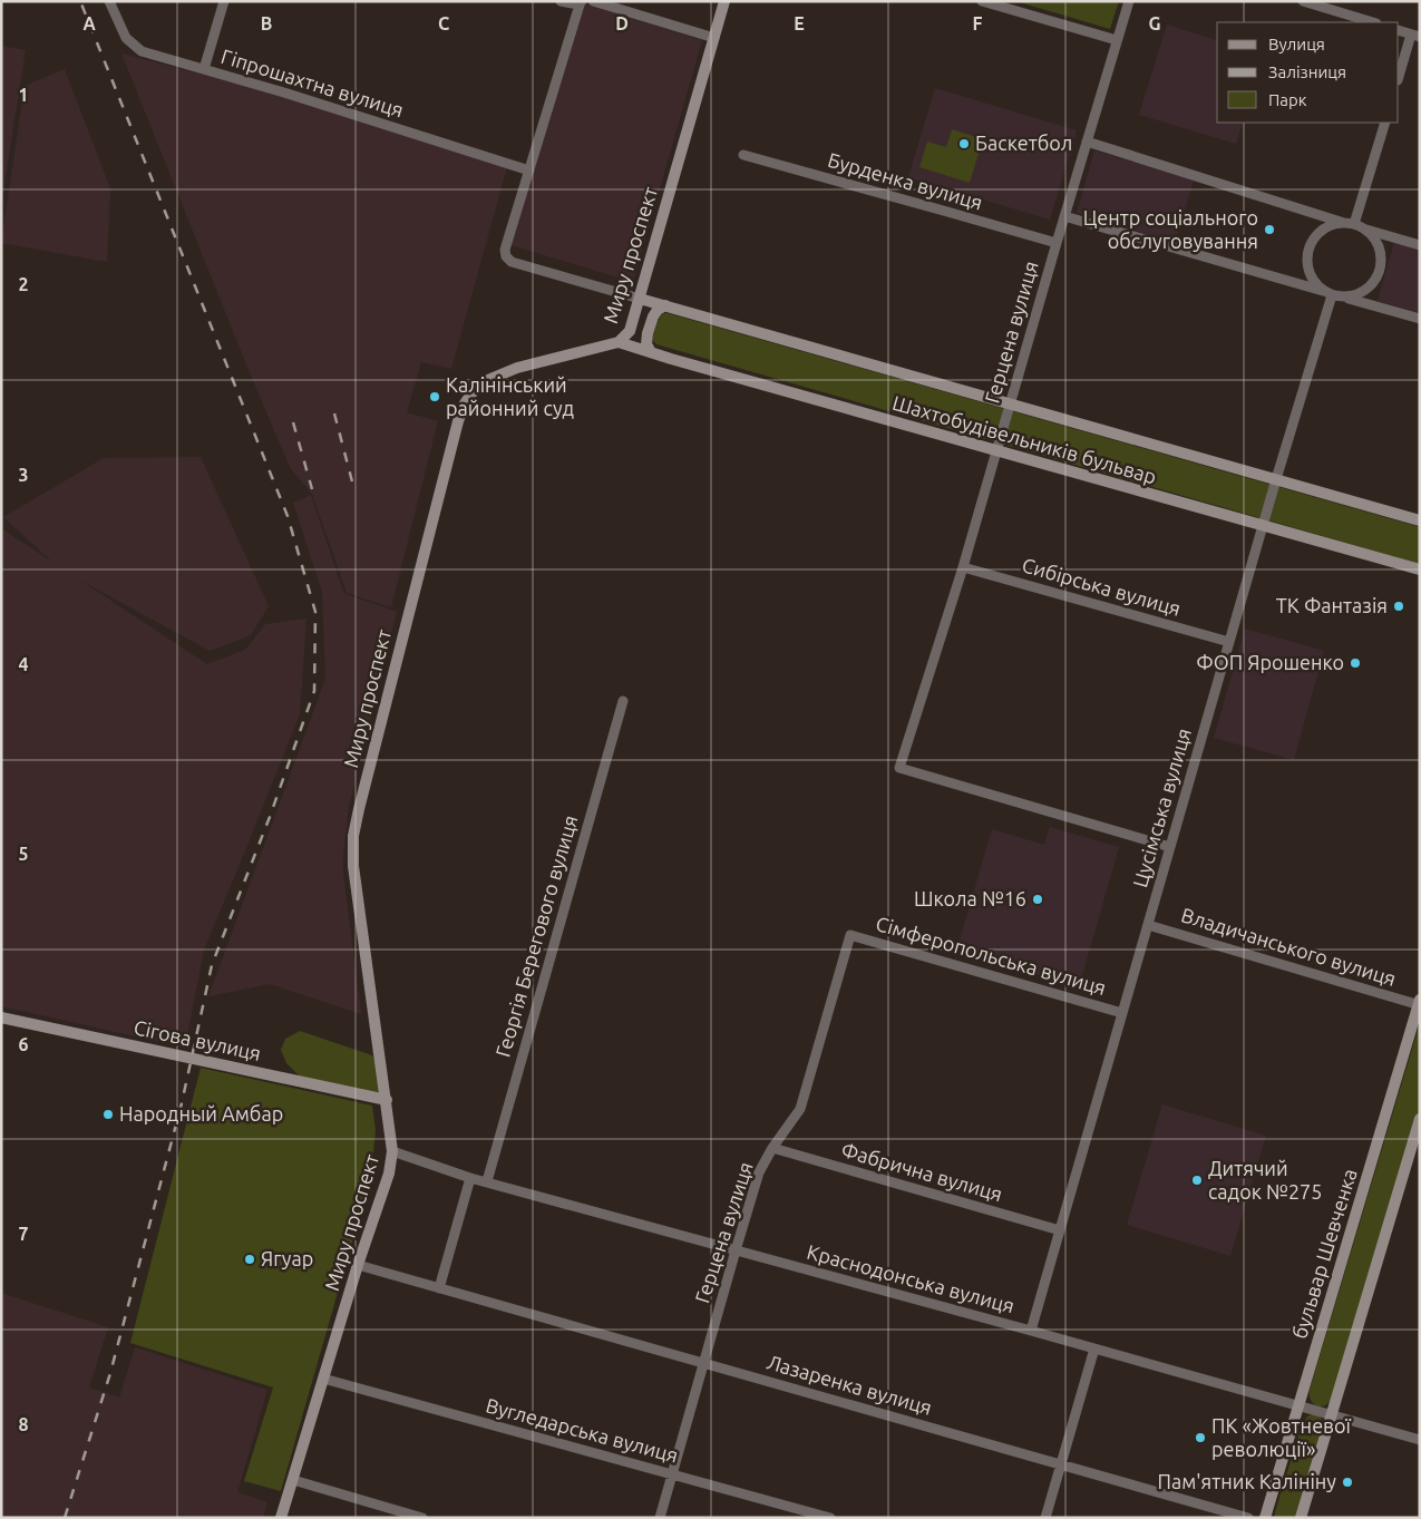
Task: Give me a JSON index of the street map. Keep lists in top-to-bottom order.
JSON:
{
  "streets": {
    "main road": [
      "Миру проспект",
      "Шахтобудівельників бульвар",
      "Сігова вулиця",
      "бульвар Шевченка"
    ],
    "street": [
      "Гіпрошахтна вулиця",
      "Бурденка вулиця",
      "Герцена вулиця",
      "Сибірська вулиця",
      "Цусімська вулиця",
      "Георгія Берегового вулиця",
      "Владичанського вулиця",
      "Сімферопольська вулиця",
      "Фабрична вулиця",
      "Краснодонська вулиця",
      "Лазаренка вулиця",
      "Вугледарська вулиця"
    ]
  },
  "crossings": [
    ["Бурденка вулиця", "Герцена вулиця"],
    ["Миру проспект", "Шахтобудівельників бульвар"],
    ["Миру проспект", "Сігова вулиця"],
    ["Миру проспект", "Краснодонська вулиця"],
    ["Миру проспект", "Лазаренка вулиця"],
    ["Миру проспект", "Вугледарська вулиця"],
    ["Герцена вулиця", "Шахтобудівельників бульвар"],
    ["Герцена вулиця", "Сибірська вулиця"],
    ["Герцена вулиця", "Цусімська вулиця"],
    ["Герцена вулиця", "Сімферопольська вулиця"],
    ["Герцена вулиця", "Фабрична вулиця"],
    ["Герцена вулиця", "Краснодонська вулиця"],
    ["Герцена вулиця", "Лазаренка вулиця"],
    ["Герцена вулиця", "Вугледарська вулиця"],
    ["Шахтобудівельників бульвар", "Цусімська вулиця"],
    ["Сибірська вулиця", "Цусімська вулиця"],
    ["Цусімська вулиця", "Владичанського вулиця"],
    ["Цусімська вулиця", "Сімферопольська вулиця"],
    ["Цусімська вулиця", "Фабрична вулиця"],
    ["Цусімська вулиця", "Краснодонська вулиця"],
    ["Георгія Берегового вулиця", "Краснодонська вулиця"],
    ["Владичанського вулиця", "бульвар Шевченка"],
    ["бульвар Шевченка", "Краснодонська вулиця"]
  ],
  "places": [
    "Баскетбол",
    "Центр соціального обслуговування",
    "Калінінський районний суд",
    "ТК Фантазія",
    "ФОП Ярошенко",
    "Школа №16",
    "Народный Амбар",
    "Дитячий садок №275",
    "Ягуар",
    "ПК «Жовтневої революції»",
    "Пам'ятник Калініну"
  ],
  "legend": ["Вулиця", "Залізниця", "Парк"],
  "grid": {
    "columns": [
      "A",
      "B",
      "C",
      "D",
      "E",
      "F",
      "G"
    ],
    "rows": [
      "1",
      "2",
      "3",
      "4",
      "5",
      "6",
      "7",
      "8"
    ]
  }
}
